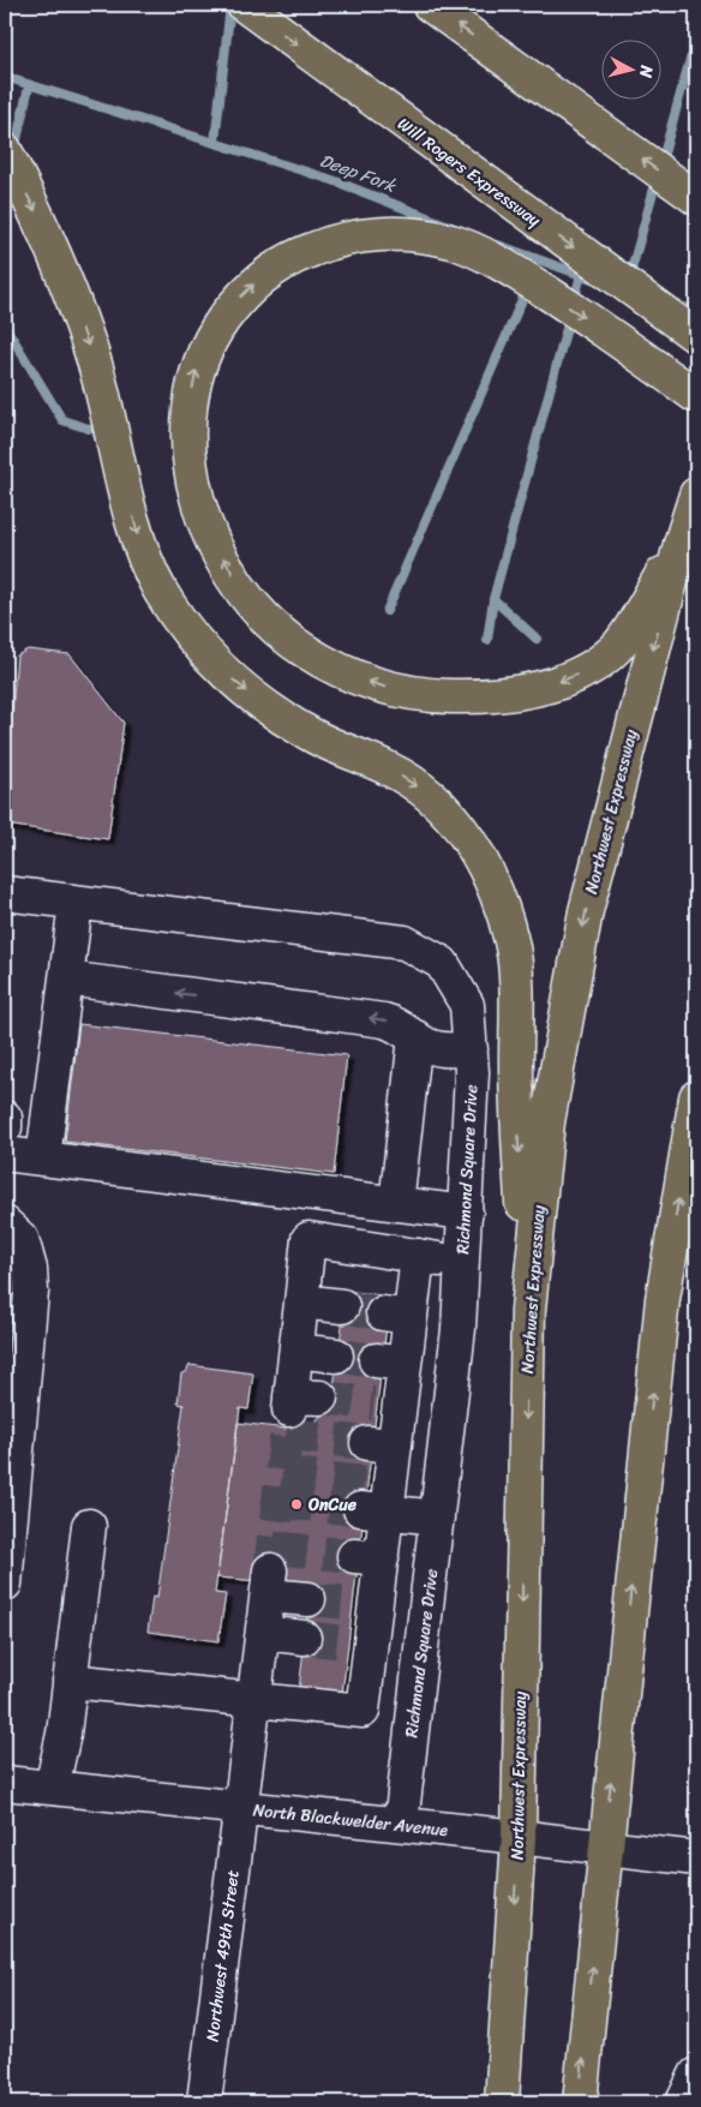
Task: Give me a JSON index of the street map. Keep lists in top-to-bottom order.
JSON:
{
  "streets": {
    "highway": ["Will Rogers Expressway", "Northwest Expressway"],
    "street": ["Richmond Square Drive", "North Blackwelder Avenue", "Northwest 49th Street"]
  },
  "crossings": [
    ["Northwest Expressway", "North Blackwelder Avenue"],
    ["Richmond Square Drive", "North Blackwelder Avenue"],
    ["North Blackwelder Avenue", "Northwest 49th Street"]
  ],
  "water": ["Deep Fork"],
  "places": ["OnCue"],
  "north": "right"
}
